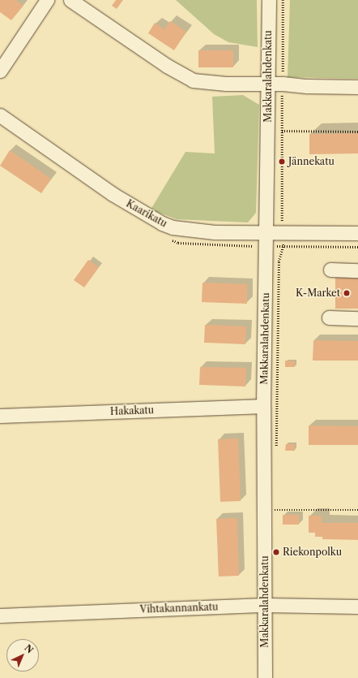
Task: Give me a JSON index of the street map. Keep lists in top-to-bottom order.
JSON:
{
  "streets": {
    "street": [
      "Makkaralahdenkatu",
      "Kaarikatu",
      "Hakakatu",
      "Vihtakannankatu"
    ]
  },
  "crossings": [
    ["Makkaralahdenkatu", "Kaarikatu"],
    ["Makkaralahdenkatu", "Hakakatu"],
    ["Makkaralahdenkatu", "Vihtakannankatu"]
  ],
  "places": ["Jännekatu", "K-Market", "Riekonpolku"],
  "north": "top right"
}
